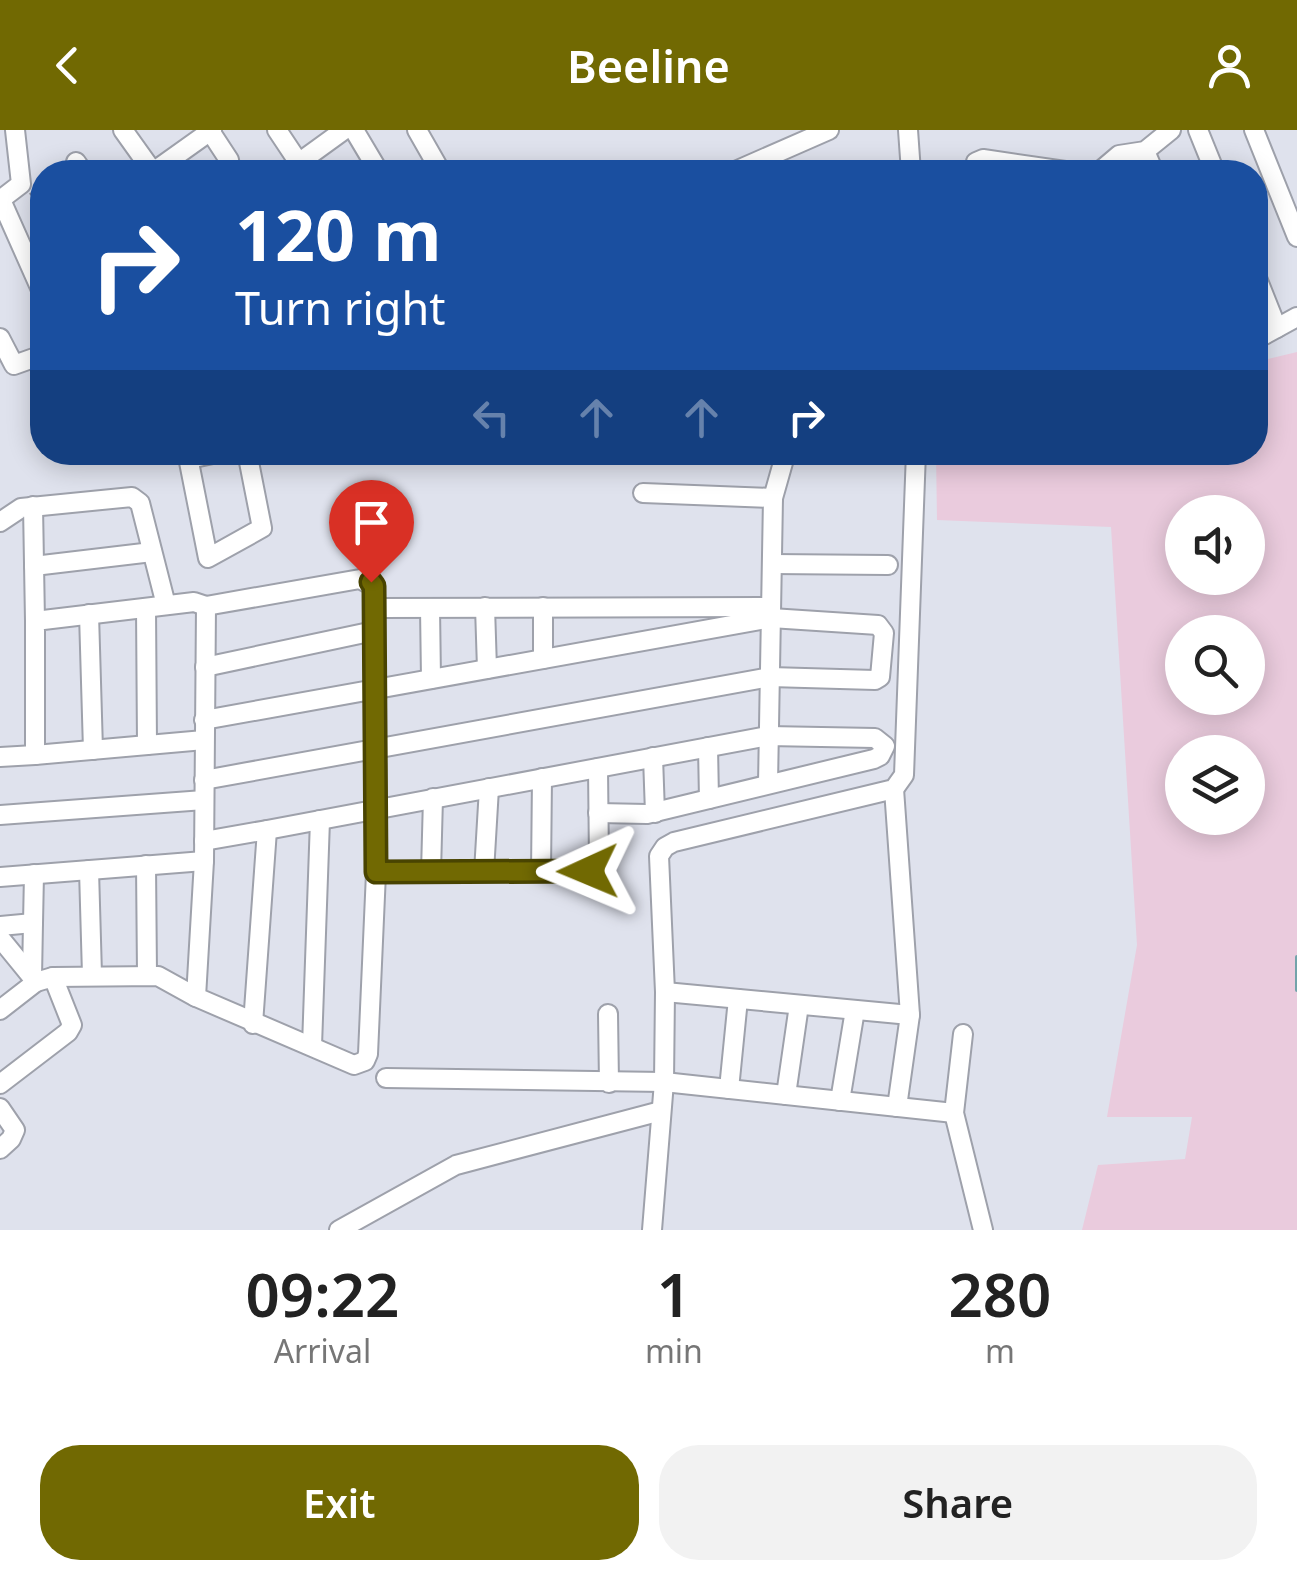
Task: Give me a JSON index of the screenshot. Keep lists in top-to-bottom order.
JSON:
{
  "page": {
    "header": "Beeline",
    "turn": ["120 m", "Turn right"],
    "eta": [
      "09:22",
      "Arrival",
      "1",
      "min",
      "280",
      "m"
    ],
    "buttons": ["Exit", "Share"]
  }
}
